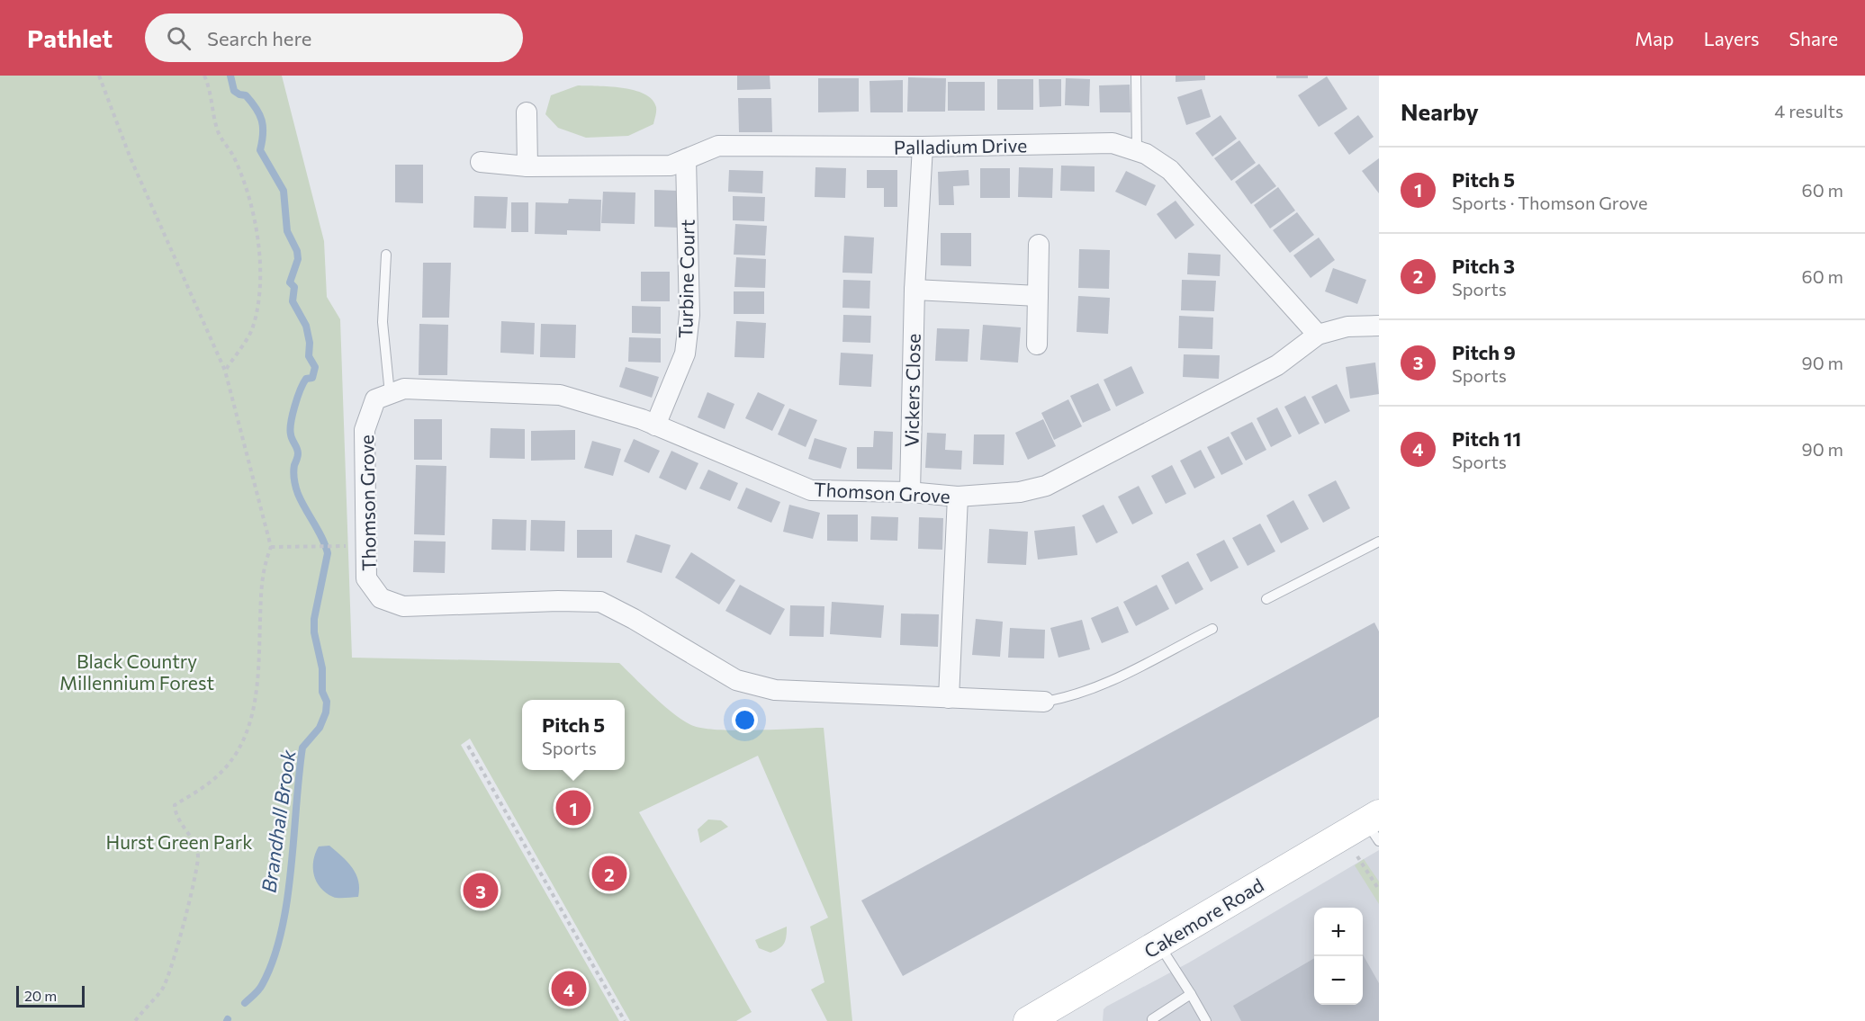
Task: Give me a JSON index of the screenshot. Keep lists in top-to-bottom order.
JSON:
{
  "streets": {
    "main road": ["Cakemore Road"],
    "street": [
      "Palladium Drive",
      "Turbine Court",
      "Vickers Close",
      "Thomson Grove"
    ]
  },
  "crossings": [
    ["Palladium Drive", "Turbine Court"],
    ["Palladium Drive", "Vickers Close"],
    ["Palladium Drive", "Thomson Grove"],
    ["Turbine Court", "Thomson Grove"],
    ["Vickers Close", "Thomson Grove"]
  ],
  "water": ["Brandhall Brook"],
  "parks": ["Black Country Millennium Forest", "Hurst Green Park"],
  "scale_bar": "20 m",
  "page": {
    "header": "Pathlet",
    "search": "Search here",
    "nav": ["Map", "Layers", "Share"],
    "heading": ["Nearby", "4 results"],
    "list": [
      {
        "mark": "1",
        "name": "Pitch 5",
        "note": "Sports · Thomson Grove",
        "value": "60 m"
      },
      {
        "mark": "2",
        "name": "Pitch 3",
        "note": "Sports",
        "value": "60 m"
      },
      {
        "mark": "3",
        "name": "Pitch 9",
        "note": "Sports",
        "value": "90 m"
      },
      {
        "mark": "4",
        "name": "Pitch 11",
        "note": "Sports",
        "value": "90 m"
      }
    ],
    "popup": ["Pitch 5", "Sports"],
    "pins": [
      "1",
      "2",
      "3",
      "4"
    ],
    "map_buttons": ["+", "−"],
    "scale": "20 m"
  }
}
